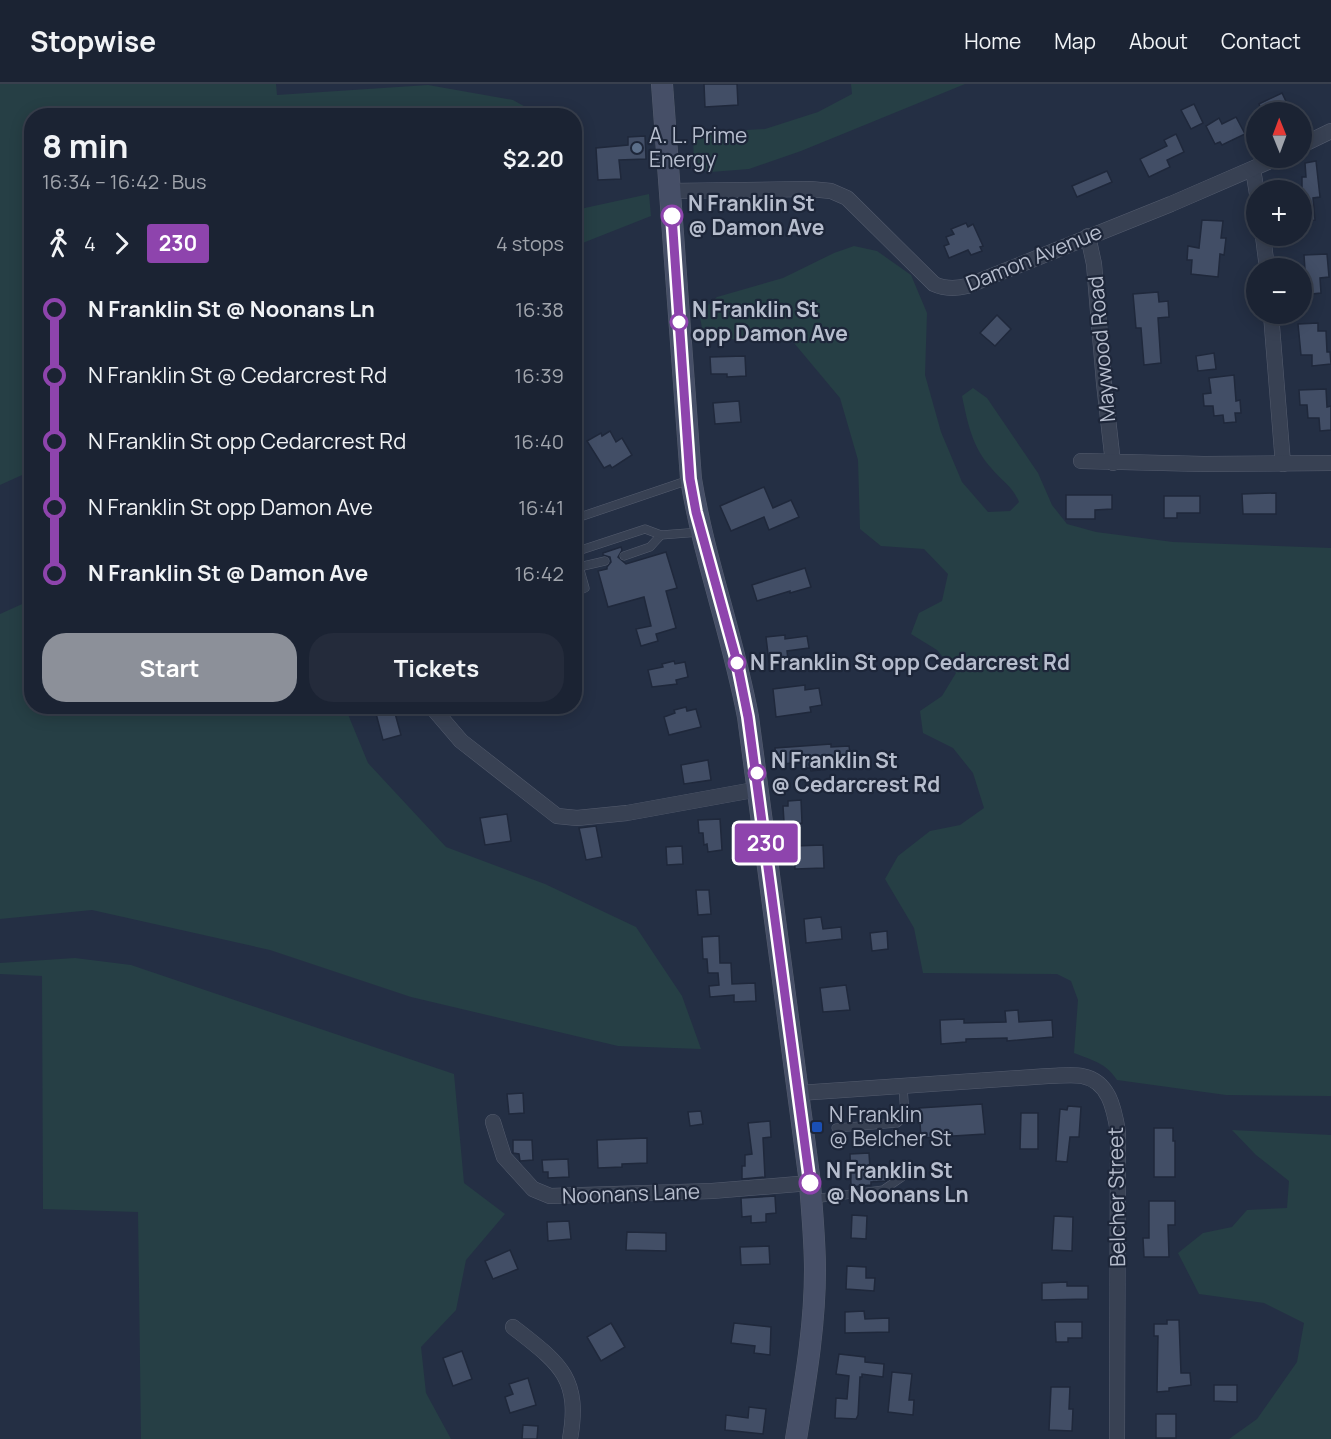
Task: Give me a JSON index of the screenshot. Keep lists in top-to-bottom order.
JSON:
{
  "streets": {
    "street": [
      "Damon Avenue",
      "Maywood Road",
      "Noonans Lane",
      "Belcher Street"
    ]
  },
  "crossings": [
    ["Damon Avenue", "Maywood Road"]
  ],
  "places": {
    "other": [
      "A. L. Prime Energy",
      "N Franklin St @ Damon Ave",
      "N Franklin St opp Damon Ave",
      "N Franklin St opp Cedarcrest Rd",
      "N Franklin St @ Cedarcrest Rd",
      "N Franklin St @ Noonans Ln"
    ],
    "transit": ["N Franklin @ Belcher St"]
  },
  "lines": ["bus line 230"],
  "north": "top",
  "page": {
    "header": "Stopwise",
    "nav": [
      "Home",
      "Map",
      "About",
      "Contact"
    ],
    "on_map": "230",
    "map_buttons": ["+", "−"],
    "heading": ["8 min", "16:34 – 16:42 · Bus", "$2.20"],
    "legs": ["4", "230", "4 stops"],
    "list": [
      {
        "name": "N Franklin St @ Noonans Ln",
        "value": "16:38"
      },
      {
        "name": "N Franklin St @ Cedarcrest Rd",
        "value": "16:39"
      },
      {
        "name": "N Franklin St opp Cedarcrest Rd",
        "value": "16:40"
      },
      {
        "name": "N Franklin St opp Damon Ave",
        "value": "16:41"
      },
      {
        "name": "N Franklin St @ Damon Ave",
        "value": "16:42"
      }
    ],
    "buttons": ["Start", "Tickets"]
  }
}
